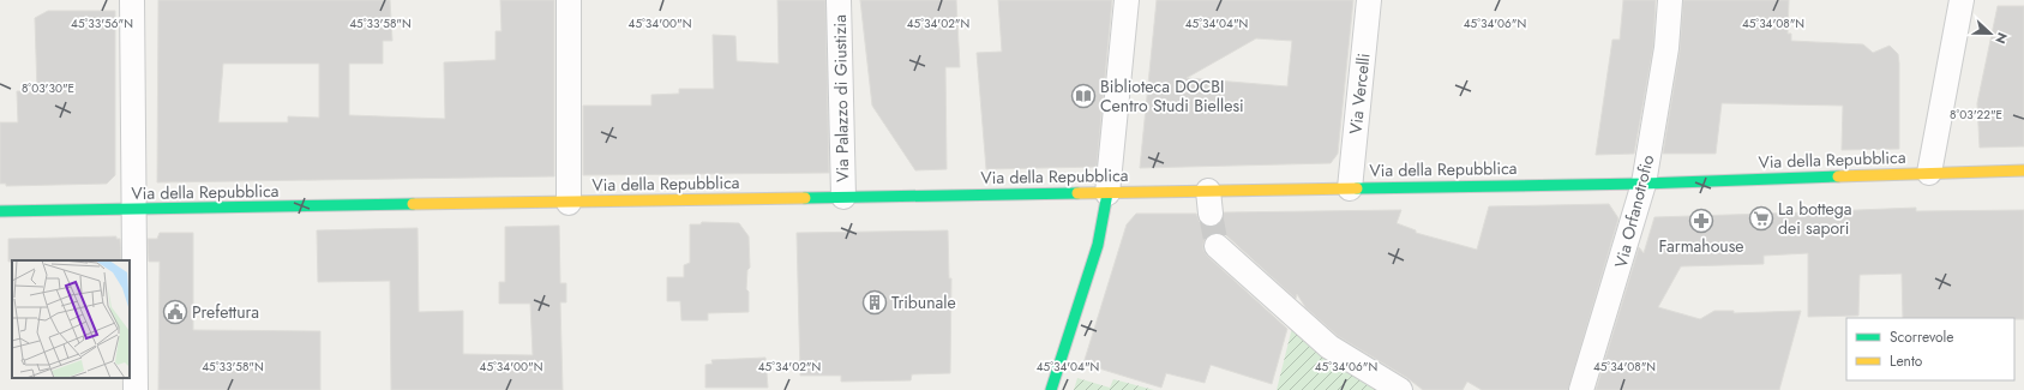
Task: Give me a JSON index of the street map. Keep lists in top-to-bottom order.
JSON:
{
  "streets": {
    "street": [
      "Via Vercelli",
      "Via Palazzo di Giustizia",
      "Via della Repubblica",
      "Via Orfanotrofio"
    ]
  },
  "crossings": [
    ["Via Vercelli", "Via della Repubblica"],
    ["Via Palazzo di Giustizia", "Via della Repubblica"],
    ["Via della Repubblica", "Via Orfanotrofio"]
  ],
  "places": {
    "library": ["Biblioteca DOCBI Centro Studi Biellesi"],
    "supermarket": ["La bottega dei sapori"],
    "pharmacy": ["Farmahouse"],
    "building": ["Tribunale"],
    "public building": ["Prefettura"]
  },
  "legend": ["Scorrevole", "Lento"],
  "north": "right",
  "coordinates": [
    "45°33'56\"N",
    "45°33'58\"N",
    "45°34'00\"N",
    "45°34'02\"N",
    "45°34'04\"N",
    "45°34'06\"N",
    "45°34'08\"N",
    "8°03'30\"E",
    "8°03'22\"E"
  ]
}
